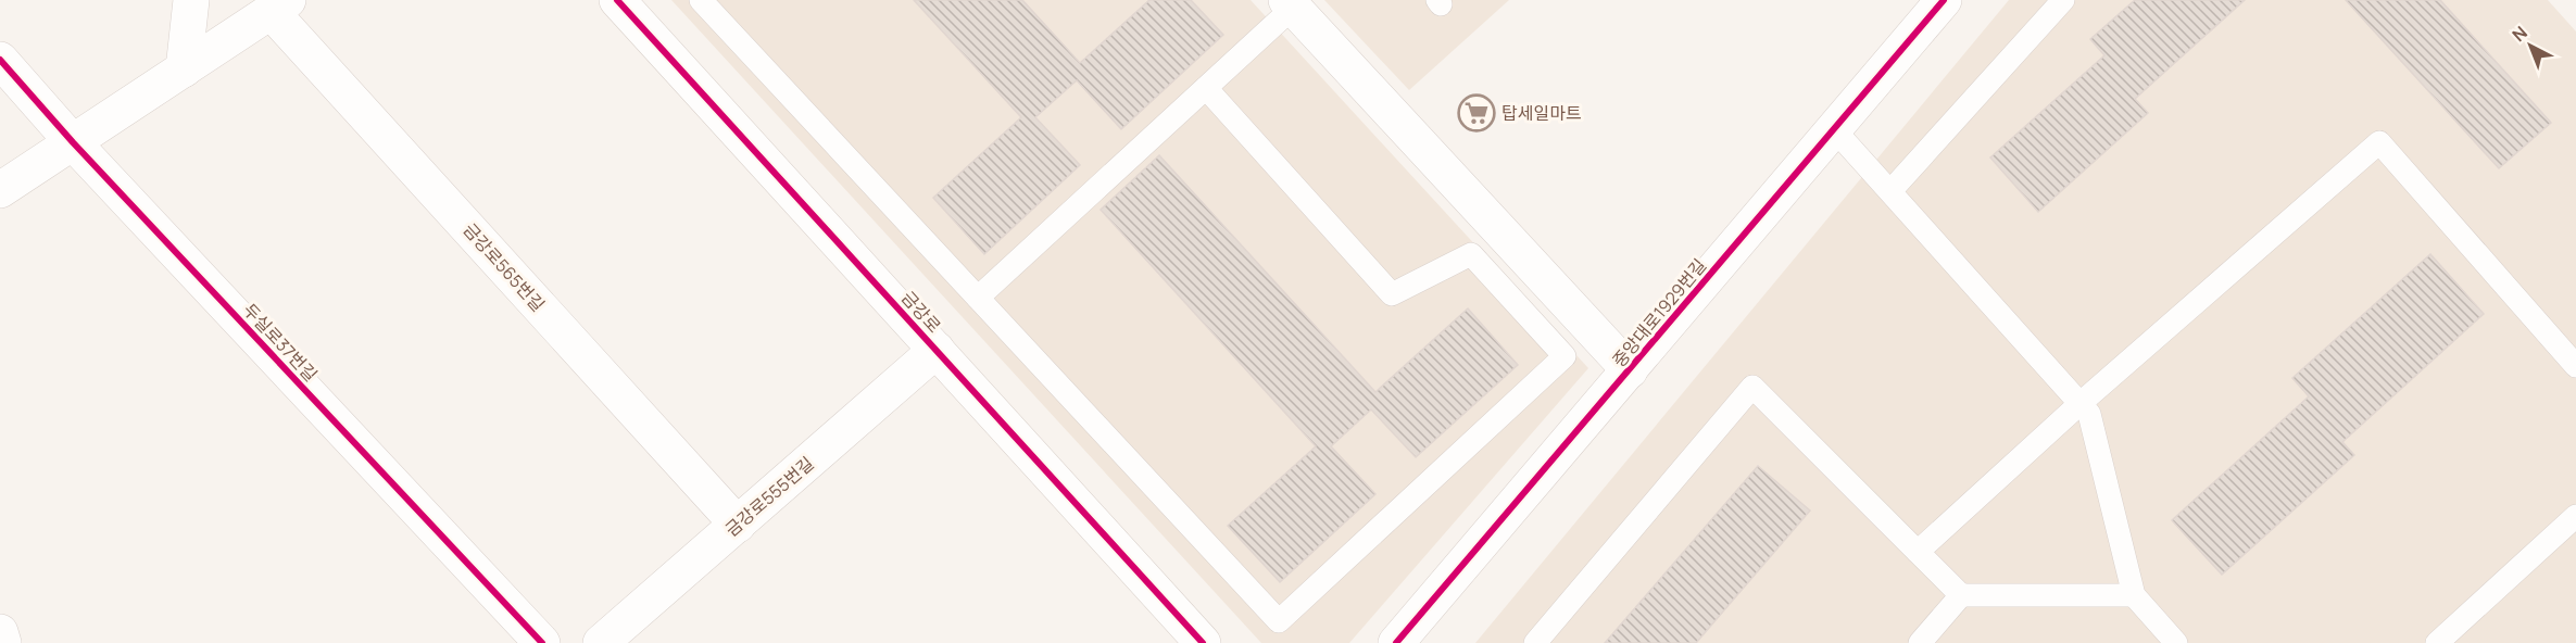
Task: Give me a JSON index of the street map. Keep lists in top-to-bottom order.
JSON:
{
  "streets": {
    "street": [
      "금강로565번길",
      "금강로",
      "중앙대로1929번길",
      "두실로37번길",
      "금강로555번길"
    ]
  },
  "crossings": [
    ["금강로565번길", "두실로37번길"],
    ["금강로565번길", "금강로555번길"],
    ["금강로", "금강로555번길"]
  ],
  "places": {
    "supermarket": ["탑세일마트"]
  },
  "north": "top left"
}
